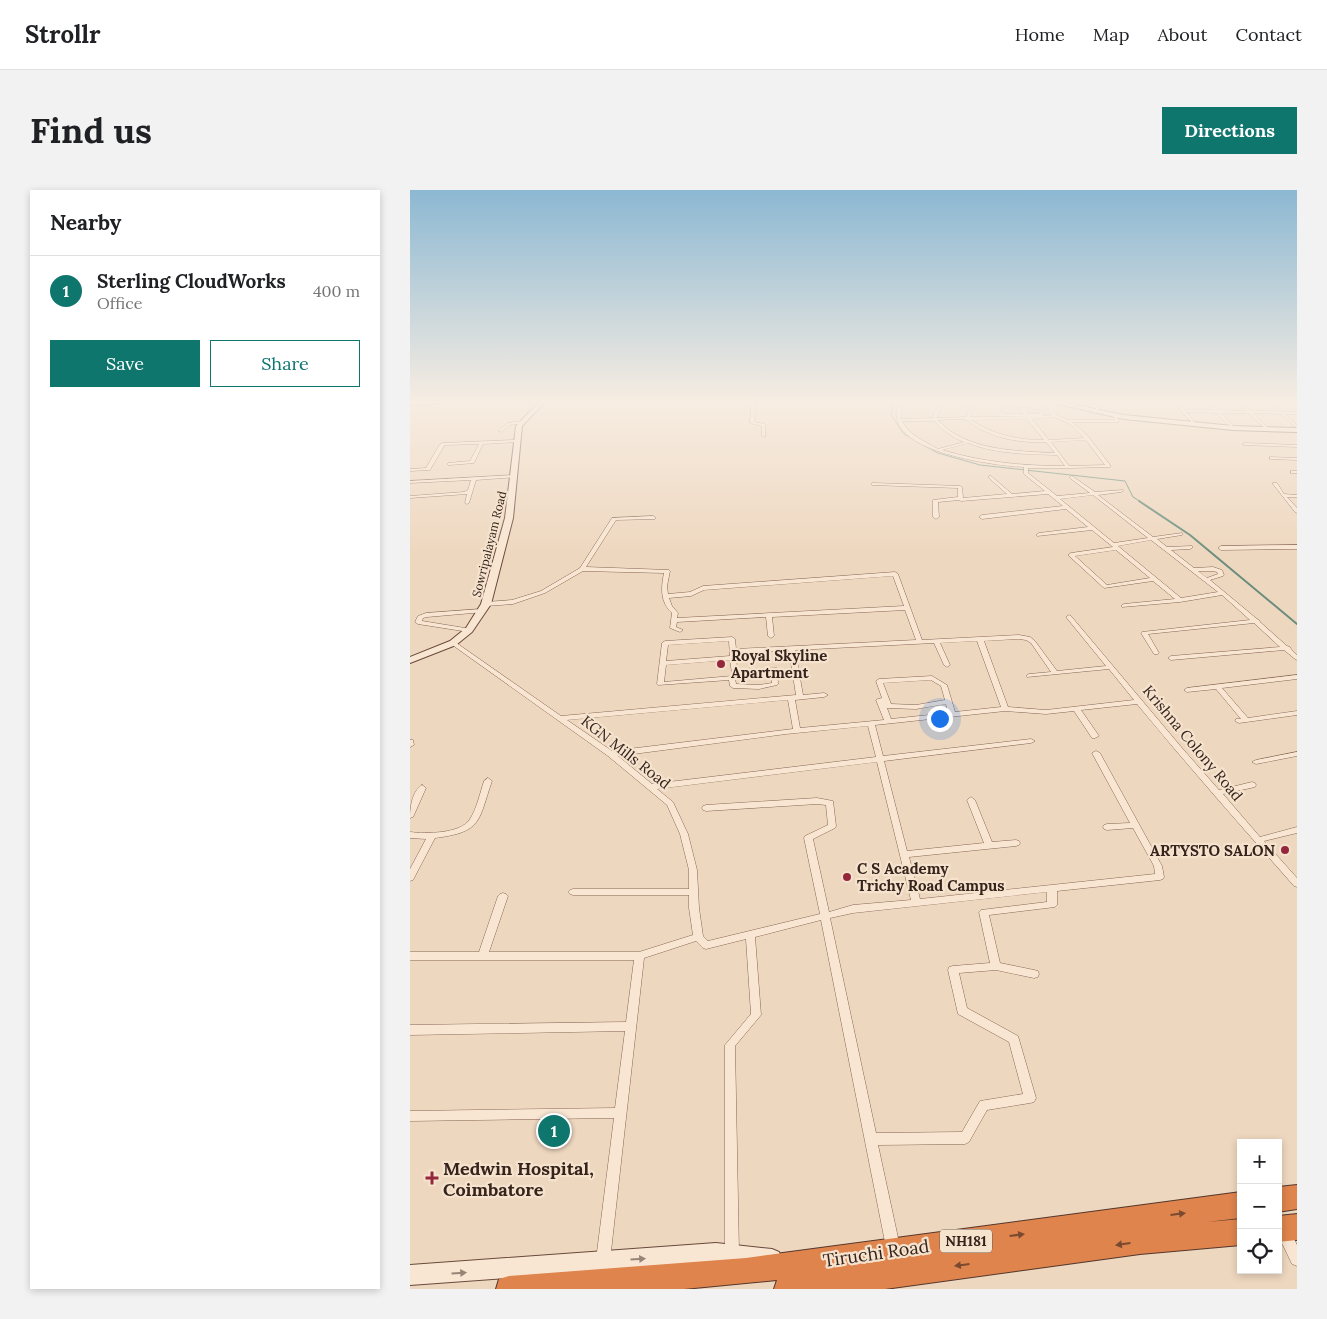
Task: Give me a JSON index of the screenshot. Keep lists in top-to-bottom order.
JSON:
{
  "streets": {
    "highway": ["NH181", "Tiruchi Road"],
    "street": ["Sowripalayam Road", "Krishna Colony Road", "KGN Mills Road"]
  },
  "crossings": [
    ["Sowripalayam Road", "KGN Mills Road"],
    ["NH181", "Tiruchi Road"]
  ],
  "places": {
    "other": ["Royal Skyline Apartment", "ARTYSTO SALON", "C S Academy Trichy Road Campus"],
    "health": ["Medwin Hospital, Coimbatore"]
  },
  "page": {
    "header": "Strollr",
    "nav": [
      "Home",
      "Map",
      "About",
      "Contact"
    ],
    "buttons": [
      "Directions",
      ["Save", "Share"]
    ],
    "title": "Find us",
    "heading": "Nearby",
    "list": [
      {
        "mark": "1",
        "name": "Sterling CloudWorks",
        "note": "Office",
        "value": "400 m"
      }
    ],
    "pins": "1",
    "map_buttons": ["+", "−"]
  }
}
